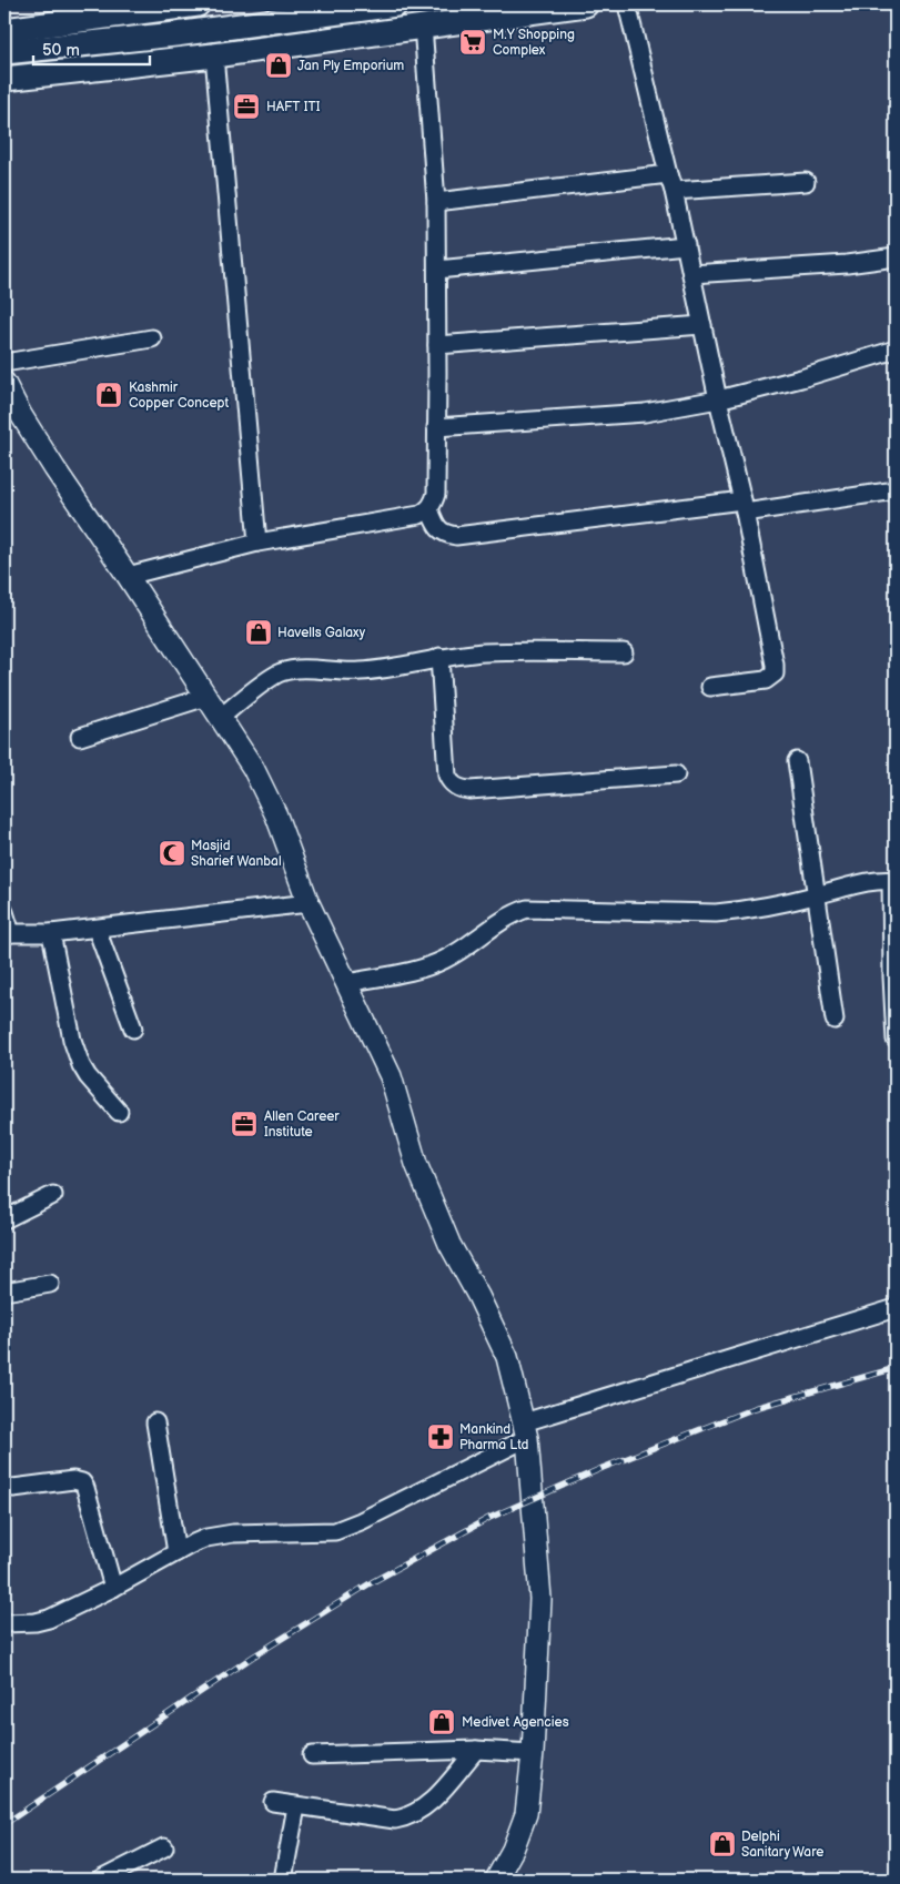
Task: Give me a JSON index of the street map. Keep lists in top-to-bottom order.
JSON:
{
  "places": {
    "supermarket": ["M.Y Shopping Complex"],
    "shop": [
      "Jan Ply Emporium",
      "Kashmir Copper Concept",
      "Havells Galaxy",
      "Medivet Agencies",
      "Delphi Sanitary Ware"
    ],
    "office": ["HAFT ITI", "Allen Career Institute"],
    "mosque": ["Masjid Sharief Wanbal"],
    "pharmacy": ["Mankind Pharma Ltd"]
  },
  "scale_bar": "50 m"
}
